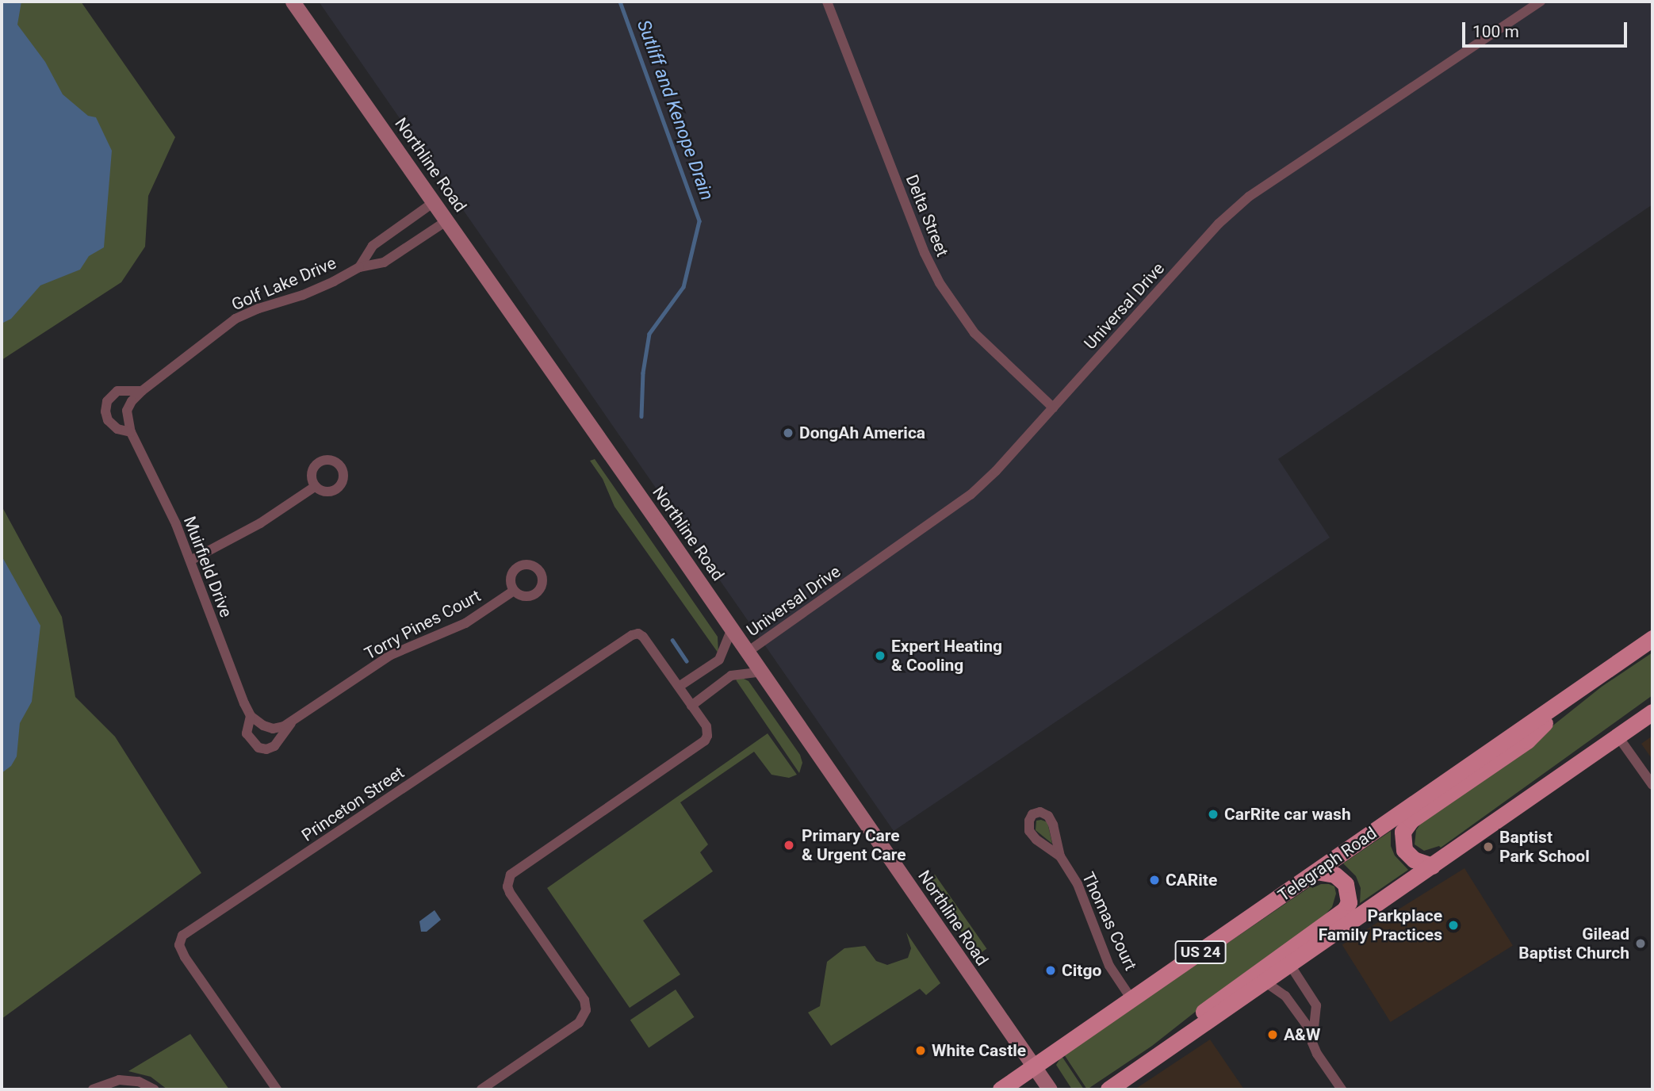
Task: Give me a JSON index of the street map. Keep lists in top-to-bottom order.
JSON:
{
  "streets": {
    "main road": ["Northline Road", "Telegraph Road", "US 24"],
    "street": [
      "Delta Street",
      "Golf Lake Drive",
      "Universal Drive",
      "Muirfield Drive",
      "Torry Pines Court",
      "Princeton Street",
      "Thomas Court"
    ]
  },
  "crossings": [
    ["Northline Road", "Golf Lake Drive"],
    ["Northline Road", "Universal Drive"],
    ["Northline Road", "Telegraph Road"],
    ["Delta Street", "Universal Drive"],
    ["Golf Lake Drive", "Muirfield Drive"],
    ["Muirfield Drive", "Torry Pines Court"],
    ["Telegraph Road", "Thomas Court"]
  ],
  "water": ["Sutliff and Kenope Drain"],
  "places": [
    "DongAh America",
    "Expert Heating & Cooling",
    "CarRite car wash",
    "Primary Care & Urgent Care",
    "Baptist Park School",
    "CARite",
    "Parkplace Family Practices",
    "Gilead Baptist Church",
    "Citgo",
    "A&W",
    "White Castle"
  ],
  "scale_bar": "100 m"
}
